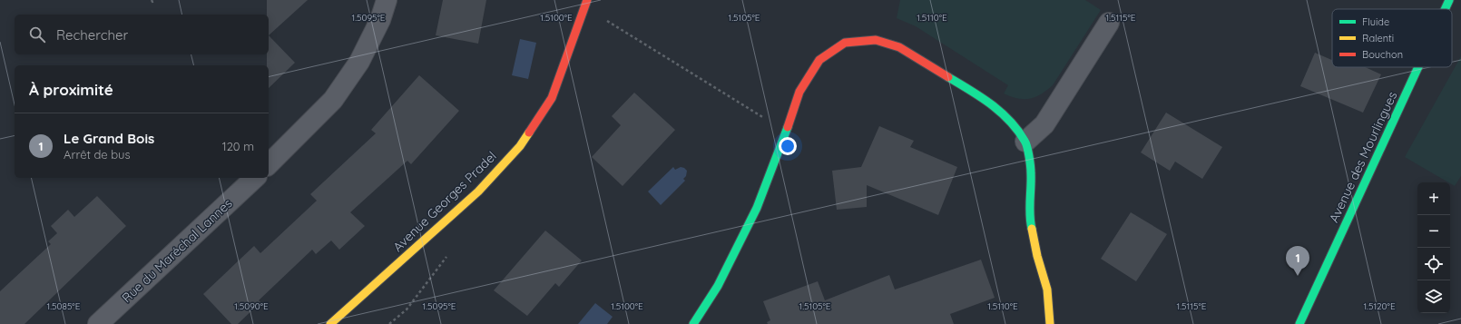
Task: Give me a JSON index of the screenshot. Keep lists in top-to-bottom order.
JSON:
{
  "streets": {
    "street": ["Avenue des Mourlingues", "Avenue Georges Pradel", "Rue du Maréchal Lannes"]
  },
  "legend": ["Fluide", "Ralenti", "Bouchon"],
  "page": {
    "search": "Rechercher",
    "heading": "À proximité",
    "list": [
      {
        "mark": "1",
        "name": "Le Grand Bois",
        "note": "Arrêt de bus",
        "value": "120 m"
      }
    ],
    "map_buttons": ["+", "−"],
    "pins": "1"
  },
  "coordinates": [
    "1.5095°E",
    "1.5100°E",
    "1.5105°E",
    "1.5110°E",
    "1.5115°E",
    "1.5085°E",
    "1.5090°E",
    "1.5120°E"
  ]
}
